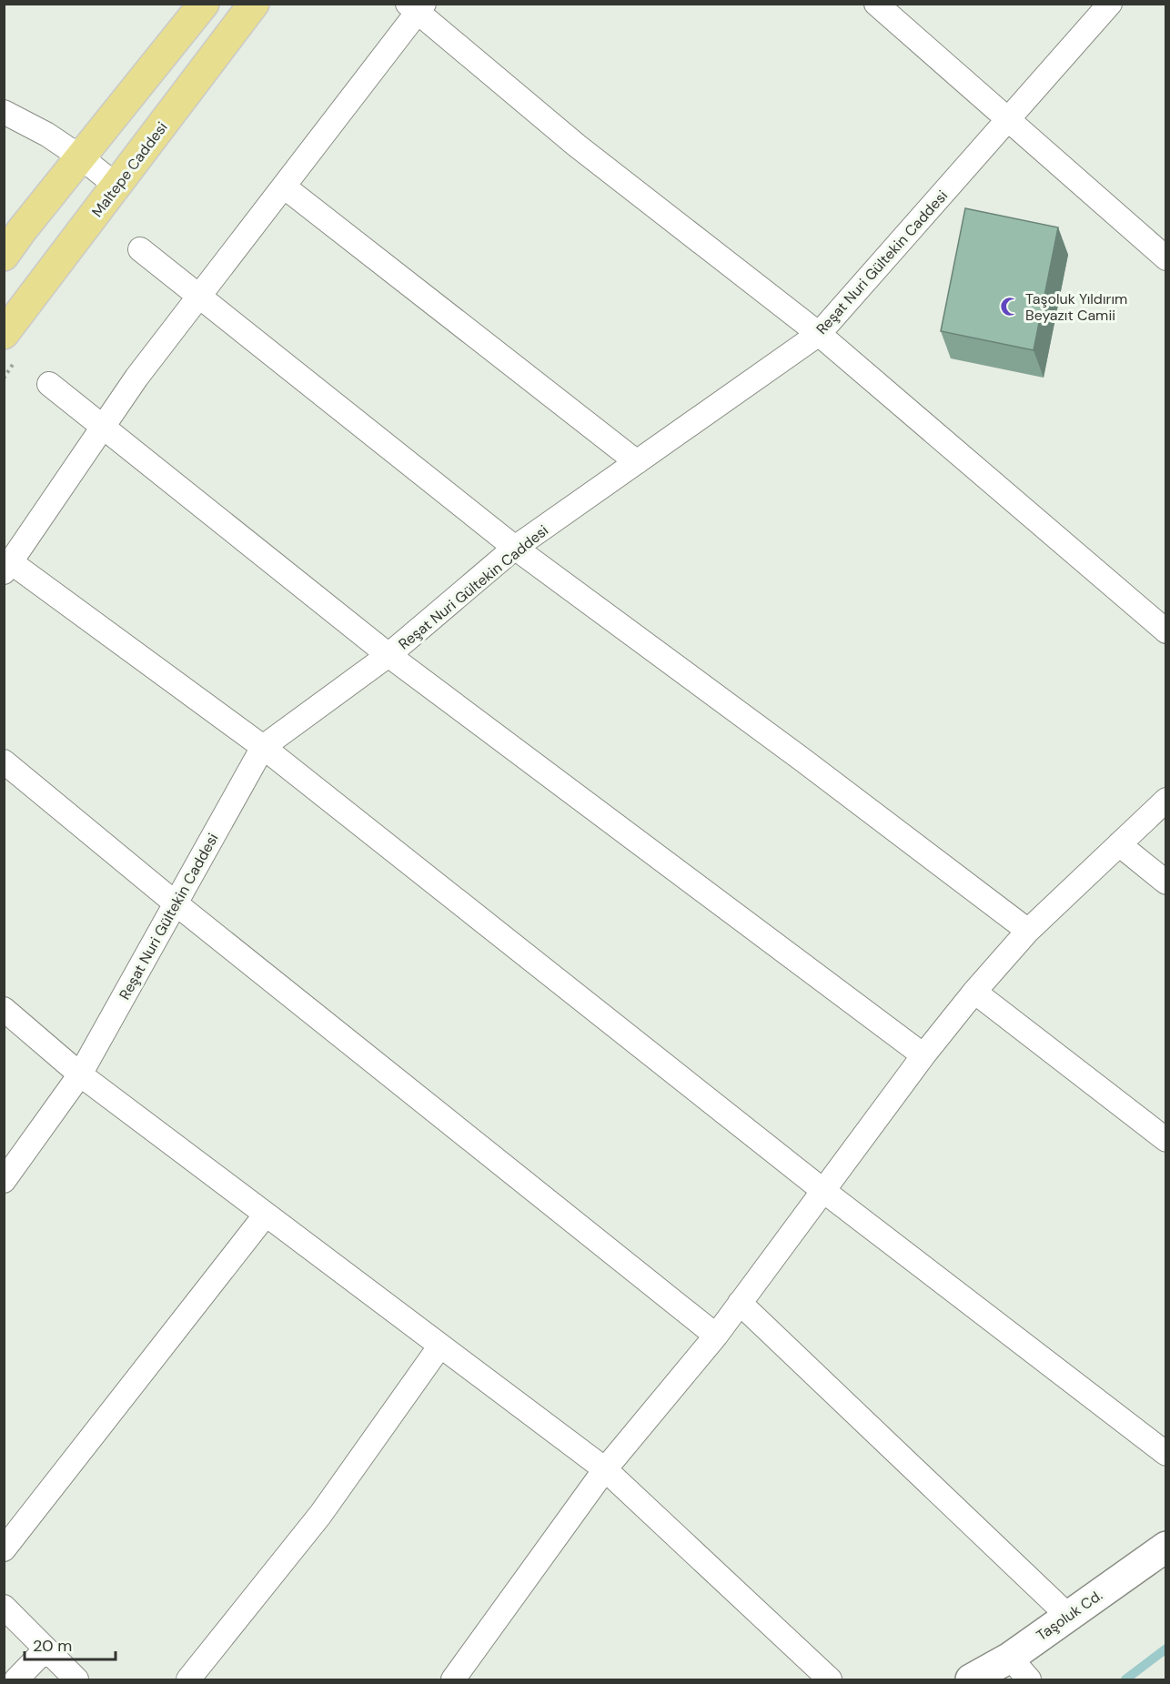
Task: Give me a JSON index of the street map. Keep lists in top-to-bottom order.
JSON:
{
  "streets": {
    "main road": ["Maltepe Caddesi"],
    "street": ["Reşat Nuri Gültekin Caddesi", "Taşoluk Cd."]
  },
  "places": {
    "mosque": ["Taşoluk Yıldırım Beyazıt Camii"]
  },
  "scale_bar": "20 m"
}
